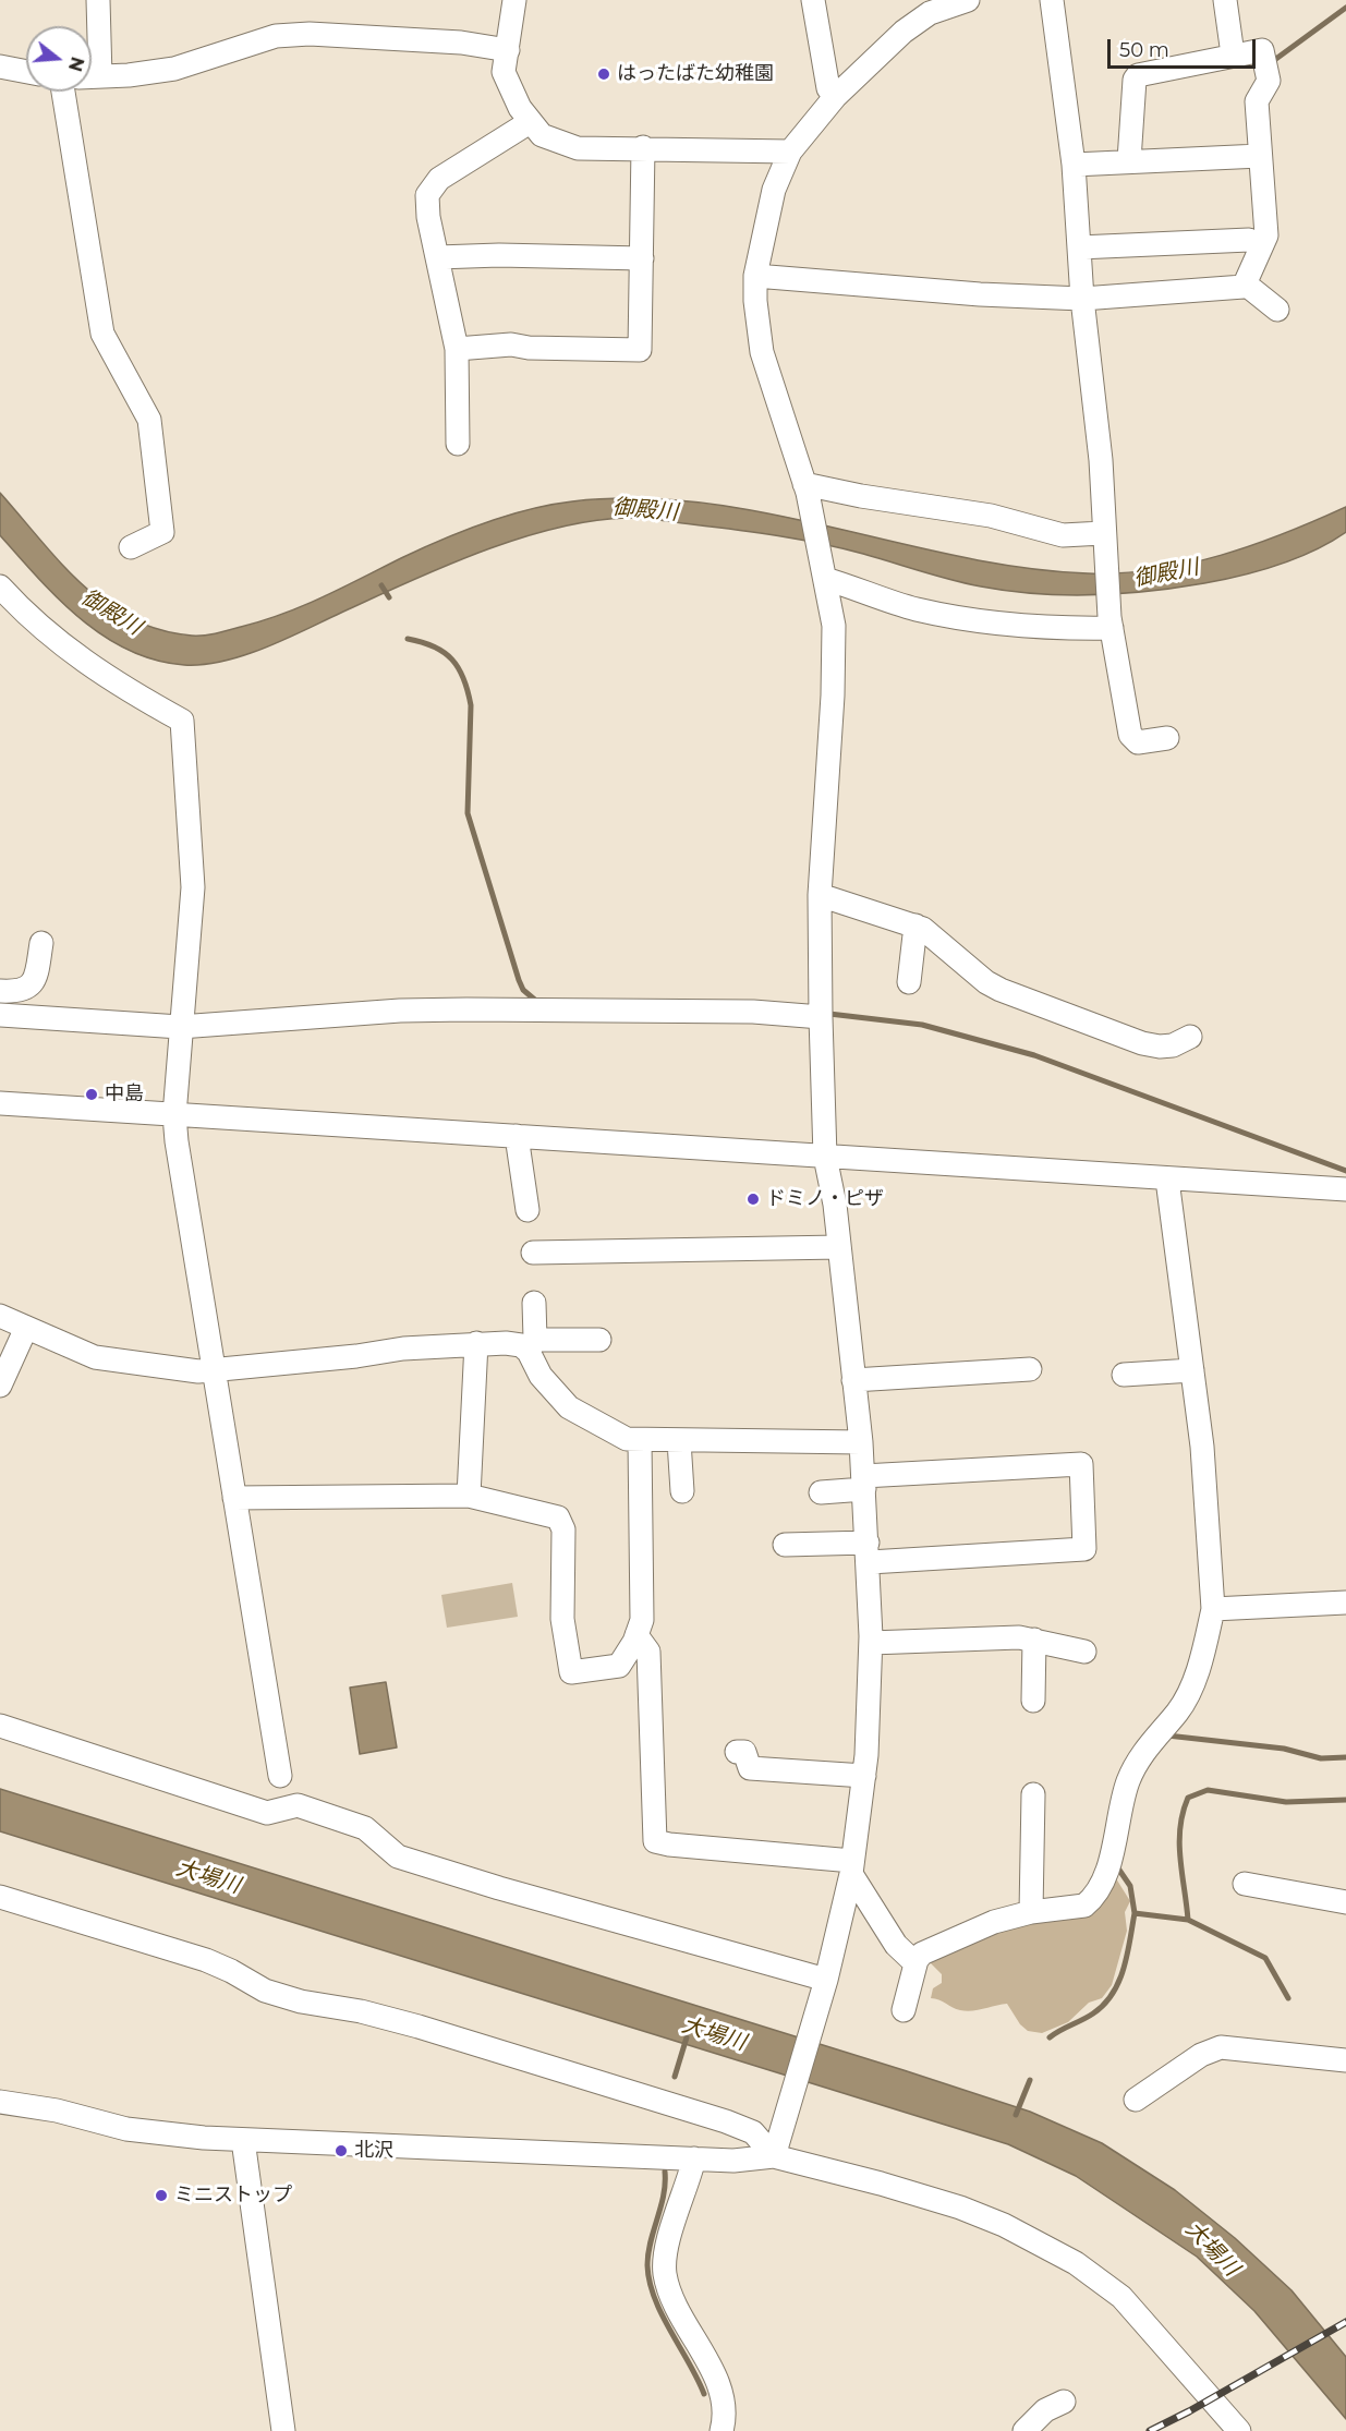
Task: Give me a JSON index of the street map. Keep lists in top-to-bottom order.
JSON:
{
  "water": ["御殿川", "大場川"],
  "places": [
    "はったばた幼稚園",
    "中島",
    "ドミノ・ピザ",
    "北沢",
    "ミニストップ"
  ],
  "scale_bar": "50 m",
  "north": "right"
}
